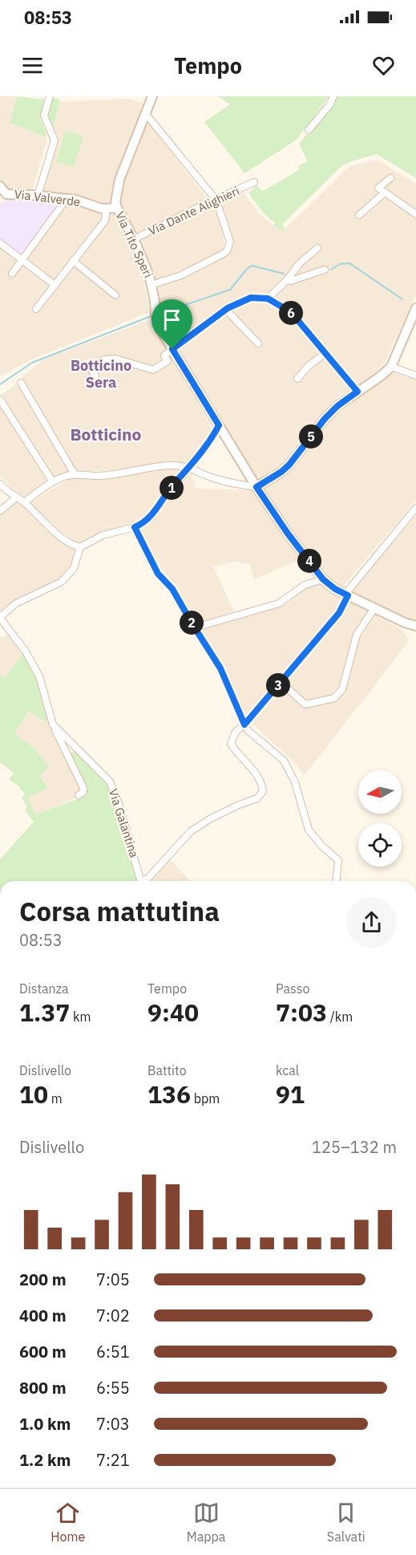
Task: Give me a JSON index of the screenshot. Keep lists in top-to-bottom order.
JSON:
{
  "streets": {
    "street": [
      "Via Valverde",
      "Via Dante Alighieri",
      "Via Tito Speri",
      "Via Galantina"
    ]
  },
  "crossings": [
    ["Via Valverde", "Via Tito Speri"],
    ["Via Dante Alighieri", "Via Tito Speri"]
  ],
  "districts": ["Botticino Sera", "Botticino"],
  "north": "left",
  "page": {
    "status": "08:53",
    "header": "Tempo",
    "pins": [
      "6",
      "5",
      "1",
      "4",
      "2",
      "3"
    ],
    "heading": ["Corsa mattutina", "08:53"],
    "stats": [
      ["Distanza", "1.37 km"],
      ["Tempo", "9:40"],
      ["Passo", "7:03 /km"],
      ["Dislivello", "10 m"],
      ["Battito", "136 bpm"],
      ["kcal", "91"]
    ],
    "chart": ["Dislivello", "125–132 m"],
    "list": [
      {
        "name": "200 m",
        "note": "7:05"
      },
      {
        "name": "400 m",
        "note": "7:02"
      },
      {
        "name": "600 m",
        "note": "6:51"
      },
      {
        "name": "800 m",
        "note": "6:55"
      },
      {
        "name": "1.0 km",
        "note": "7:03"
      },
      {
        "name": "1.2 km",
        "note": "7:21"
      }
    ],
    "tabs": ["Home", "Mappa", "Salvati"]
  }
}
